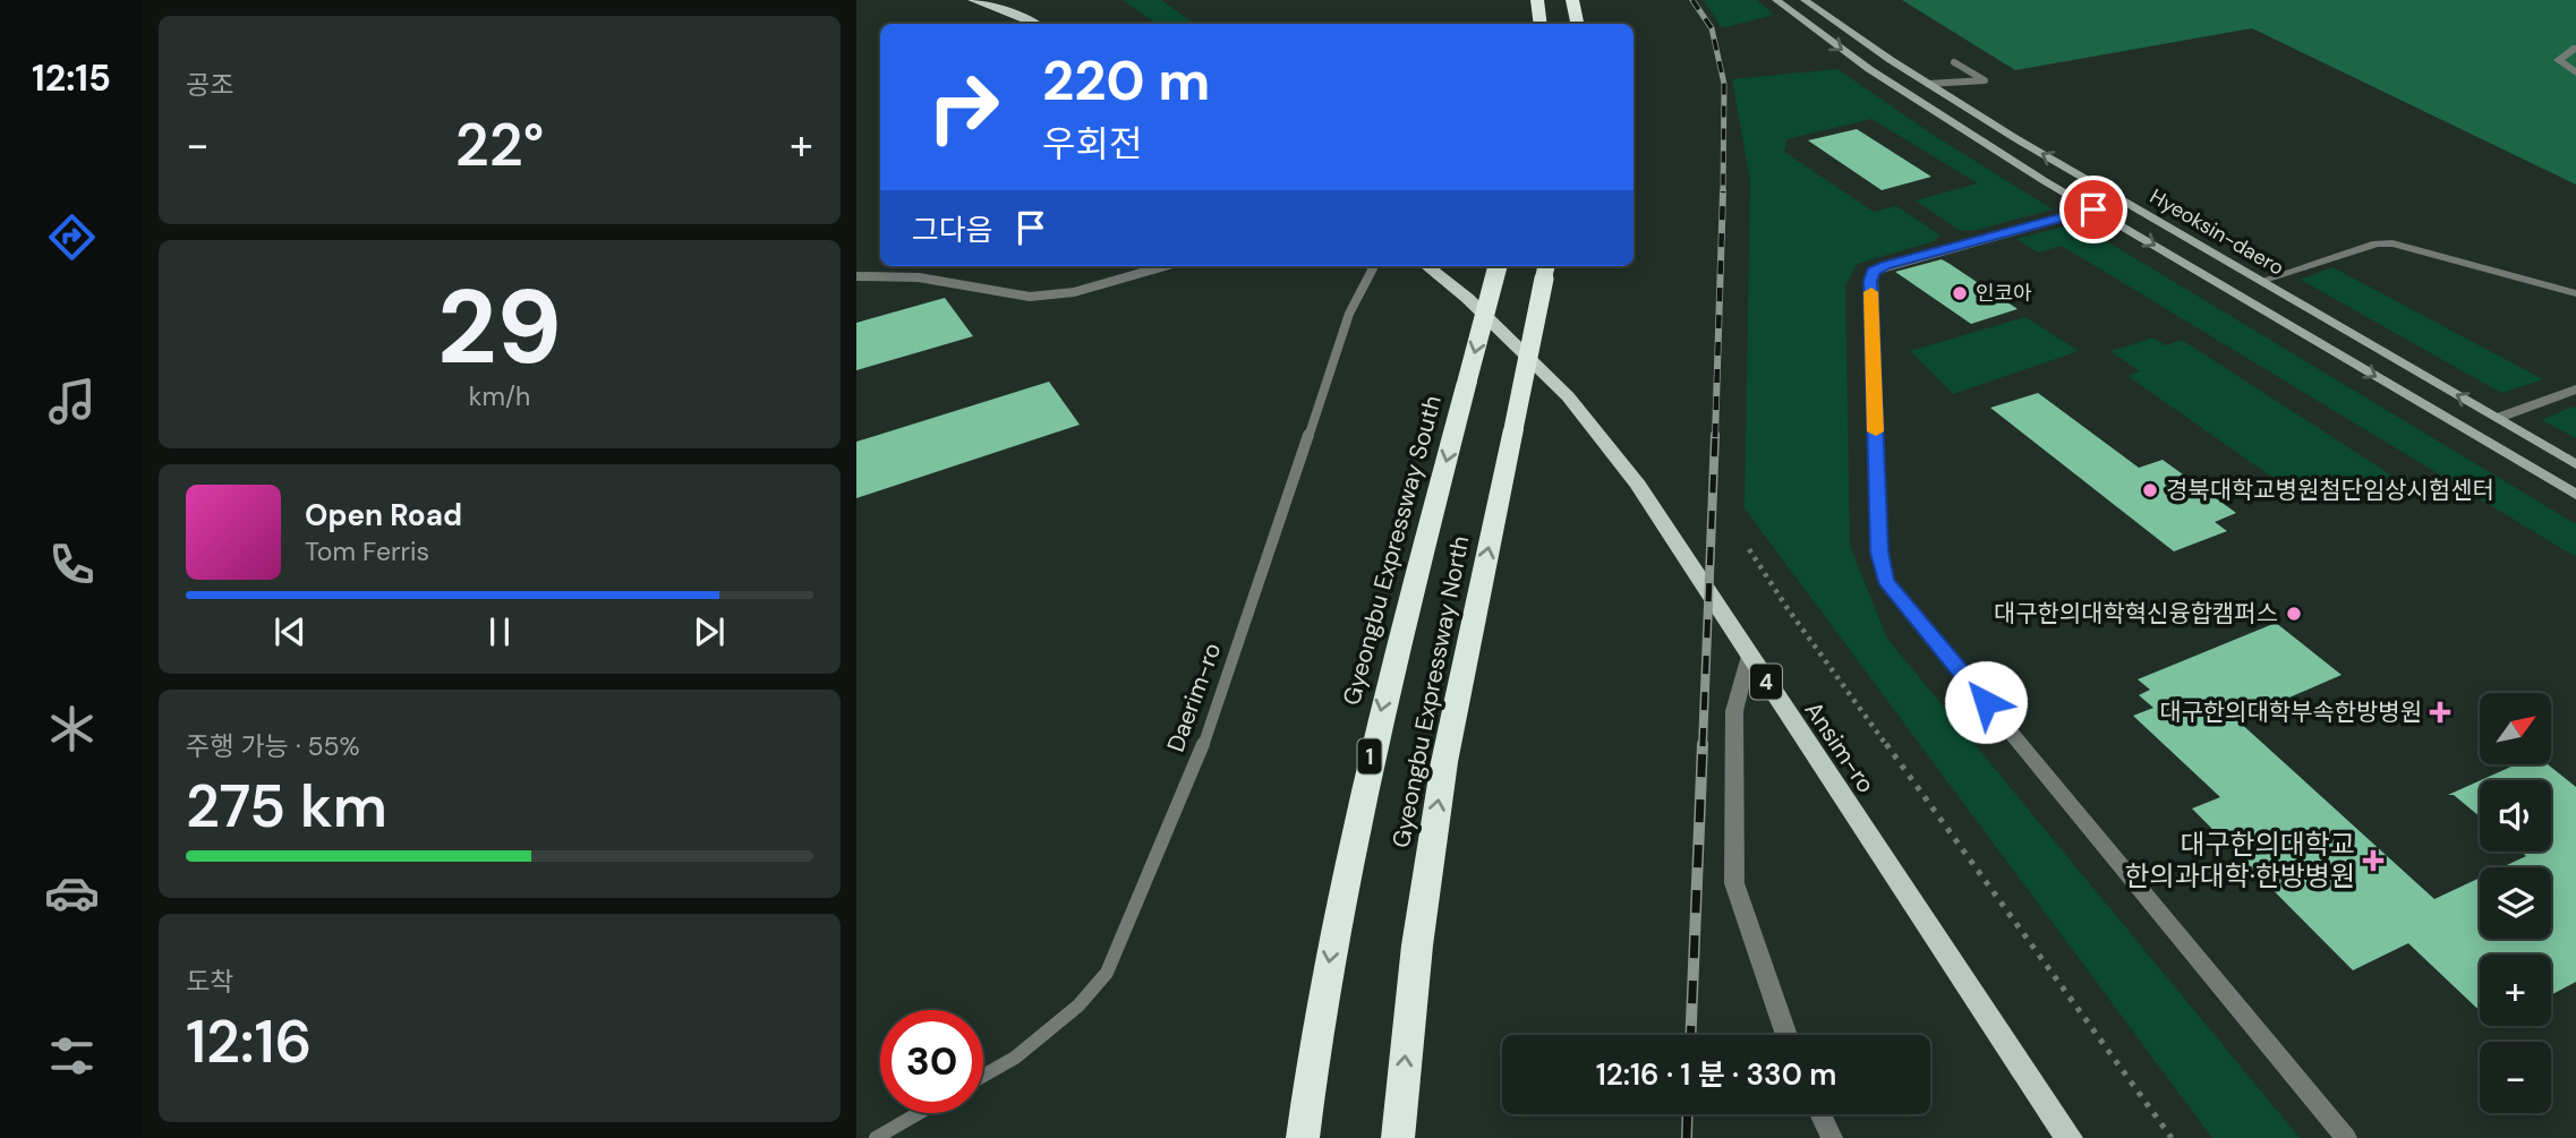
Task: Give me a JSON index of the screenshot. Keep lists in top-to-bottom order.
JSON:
{
  "streets": {
    "highway": ["Gyeongbu Expressway South", "Gyeongbu Expressway North", "1"],
    "main road": ["Hyeoksin-daero", "4", "Ansim-ro"],
    "lane": ["Daerim-ro"]
  },
  "one_way": ["Gyeongbu Expressway South", "Gyeongbu Expressway North"],
  "places": {
    "other": ["인코아", "경북대학교병원첨단임상시험센터", "대구한의대학혁신융합캠퍼스"],
    "health": ["대구한의대학부속한방병원", "대구한의대학교 한의과대학·한방병원"]
  },
  "north": "top right",
  "page": {
    "tabs": "12:15",
    "tile": [
      "공조",
      ["29", "km/h"],
      ["주행 가능 · 55%", "275 km"],
      ["도착", "12:16"]
    ],
    "turn": ["220 m", "우회전"],
    "heat": ["−", "22°", "+"],
    "then": "그다음",
    "song": ["Open Road", "Tom Ferris"],
    "map_buttons": ["+", "−"],
    "limit": "30",
    "trip": "12:16 · 1 분 · 330 m"
  }
}
